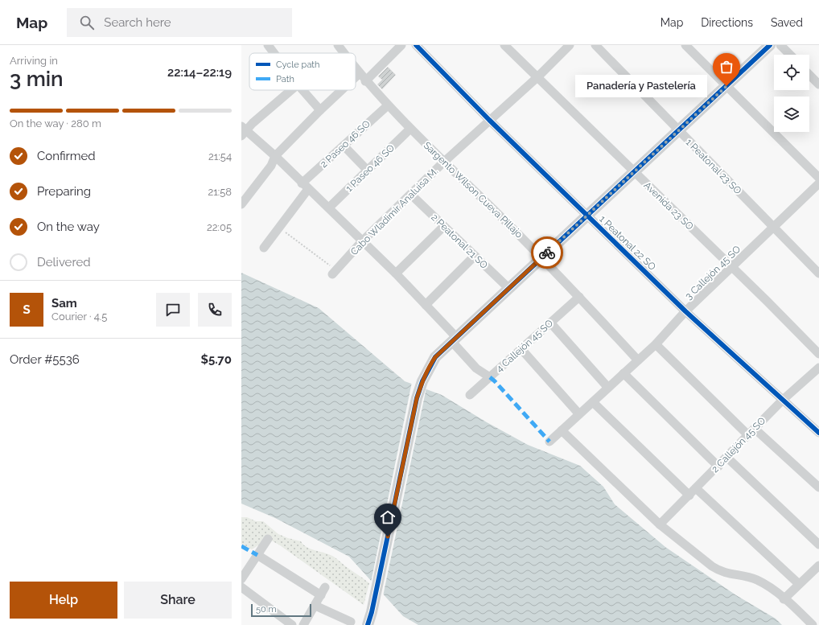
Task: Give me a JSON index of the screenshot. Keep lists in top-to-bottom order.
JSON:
{
  "streets": {
    "street": [
      "2 Paseo 46 SO",
      "1 Peatonal 23 SO",
      "1 Paseo 46 SO",
      "Sargento Wilson Cueva Pillajo",
      "Avenida 23 SO",
      "Cabo Wladimir Analuisa M.",
      "2 Peatonal 21 SO",
      "1 Peatonal 22 SO",
      "3 Callejón 45 SO",
      "4 Callejón 45 SO",
      "2 Callejón 45 SO"
    ]
  },
  "crossings": [
    ["2 Paseo 46 SO", "Sargento Wilson Cueva Pillajo"],
    ["1 Peatonal 23 SO", "3 Callejón 45 SO"],
    ["1 Paseo 46 SO", "Sargento Wilson Cueva Pillajo"],
    ["Sargento Wilson Cueva Pillajo", "Cabo Wladimir Analuisa M."],
    ["Sargento Wilson Cueva Pillajo", "3 Callejón 45 SO"],
    ["Sargento Wilson Cueva Pillajo", "4 Callejón 45 SO"],
    ["Avenida 23 SO", "Cabo Wladimir Analuisa M."],
    ["Avenida 23 SO", "3 Callejón 45 SO"],
    ["Cabo Wladimir Analuisa M.", "2 Peatonal 21 SO"],
    ["Cabo Wladimir Analuisa M.", "1 Peatonal 22 SO"],
    ["1 Peatonal 22 SO", "3 Callejón 45 SO"],
    ["1 Peatonal 22 SO", "2 Callejón 45 SO"]
  ],
  "places": ["Panadería y Pastelería"],
  "legend": ["Cycle path", "Path"],
  "scale_bar": "50 m",
  "page": {
    "header": "Map",
    "search": "Search here",
    "nav": ["Map", "Directions", "Saved"],
    "heading": ["3 min", "Arriving in", "22:14–22:19"],
    "panel": [
      "Sam",
      "Courier · 4.5",
      "Order #5536",
      "$5.70"
    ],
    "bubble": "Panadería y Pastelería",
    "bar": "On the way · 280 m",
    "list": [
      ["Confirmed", "21:54"],
      ["Preparing", "21:58"],
      ["On the way", "22:05"],
      "Delivered"
    ],
    "round": "S",
    "buttons": ["Help", "Share"],
    "scale": "50 m"
  }
}
